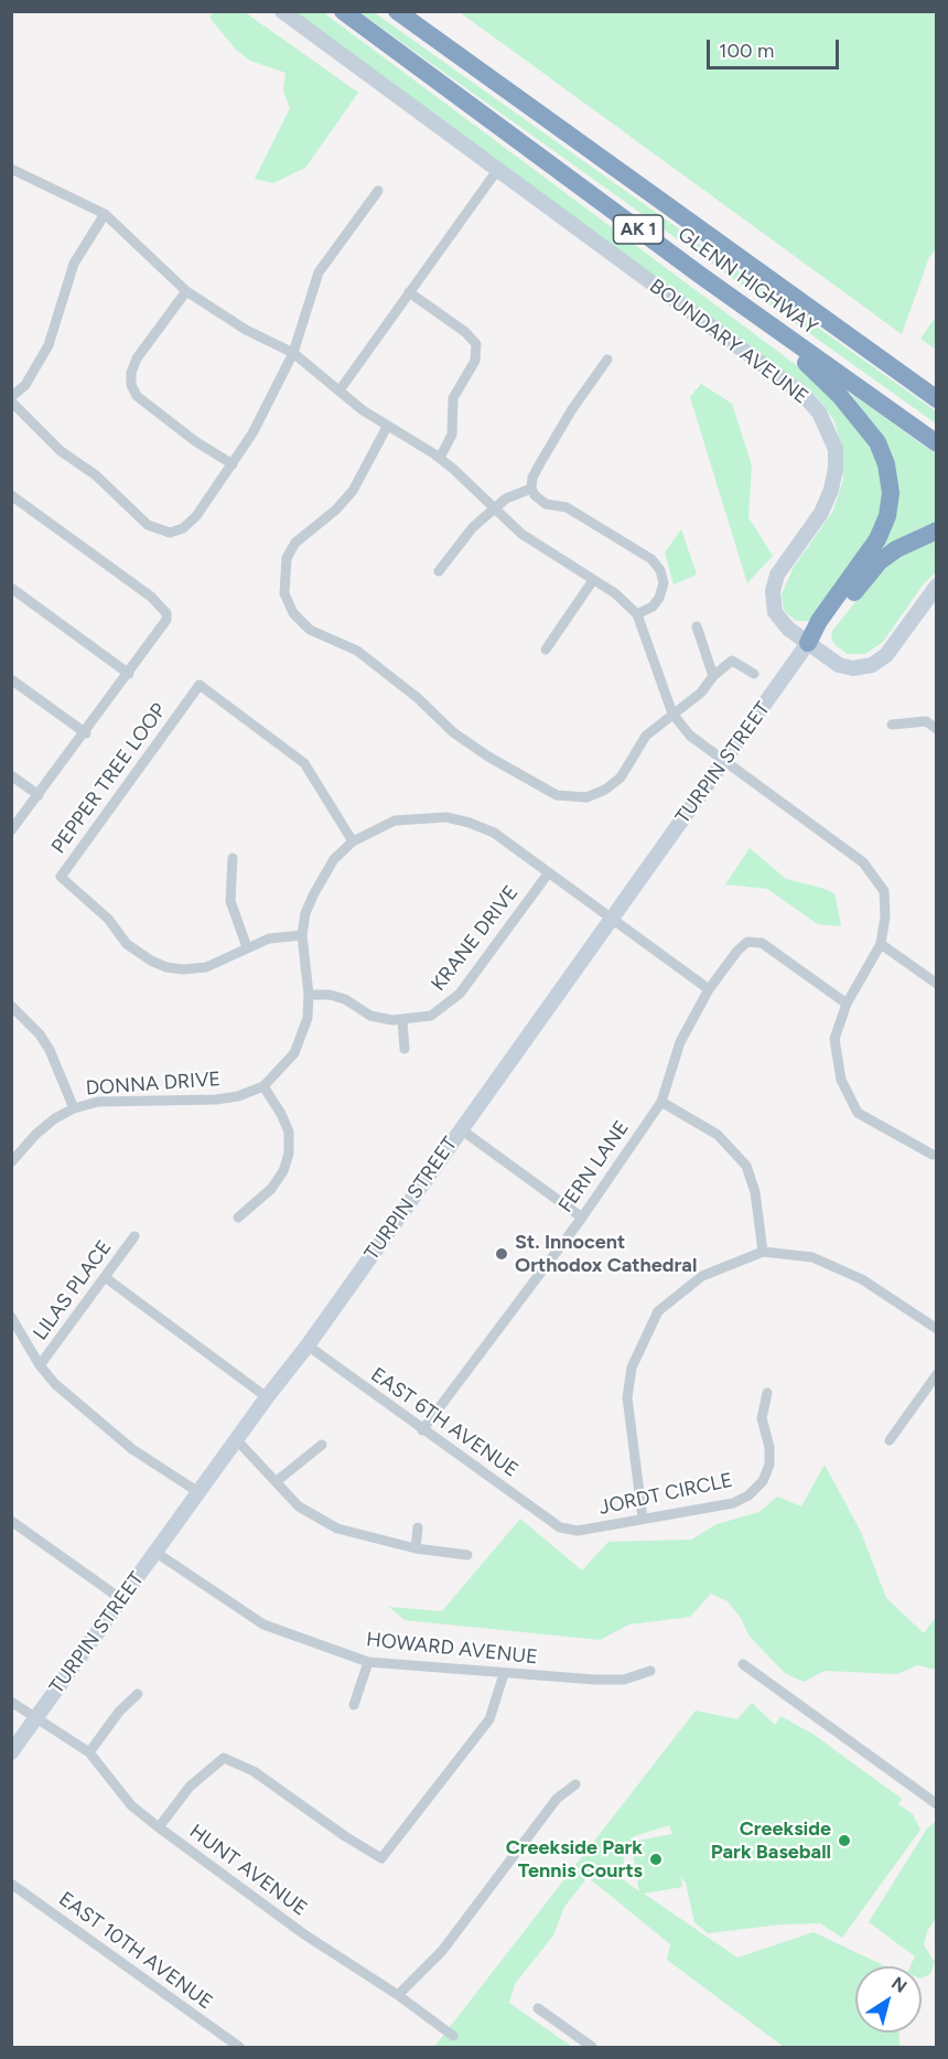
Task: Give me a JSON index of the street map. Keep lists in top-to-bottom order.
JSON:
{
  "streets": {
    "highway": ["AK 1", "GLENN HIGHWAY"],
    "street": [
      "BOUNDARY AVEUNE",
      "TURPIN STREET",
      "PEPPER TREE LOOP",
      "KRANE DRIVE",
      "DONNA DRIVE",
      "FERN LANE",
      "LILAS PLACE",
      "EAST 6TH AVENUE",
      "JORDT CIRCLE",
      "HOWARD AVENUE",
      "HUNT AVENUE",
      "EAST 10TH AVENUE"
    ]
  },
  "crossings": [
    ["BOUNDARY AVEUNE", "TURPIN STREET"],
    ["TURPIN STREET", "DONNA DRIVE"],
    ["TURPIN STREET", "EAST 6TH AVENUE"],
    ["TURPIN STREET", "HOWARD AVENUE"],
    ["TURPIN STREET", "HUNT AVENUE"],
    ["PEPPER TREE LOOP", "KRANE DRIVE"],
    ["PEPPER TREE LOOP", "DONNA DRIVE"],
    ["KRANE DRIVE", "DONNA DRIVE"],
    ["DONNA DRIVE", "FERN LANE"],
    ["FERN LANE", "EAST 6TH AVENUE"],
    ["EAST 6TH AVENUE", "JORDT CIRCLE"]
  ],
  "places": ["St. Innocent Orthodox Cathedral", "Creekside Park Baseball", "Creekside Park Tennis Courts"],
  "scale_bar": "100 m",
  "north": "top right"
}
